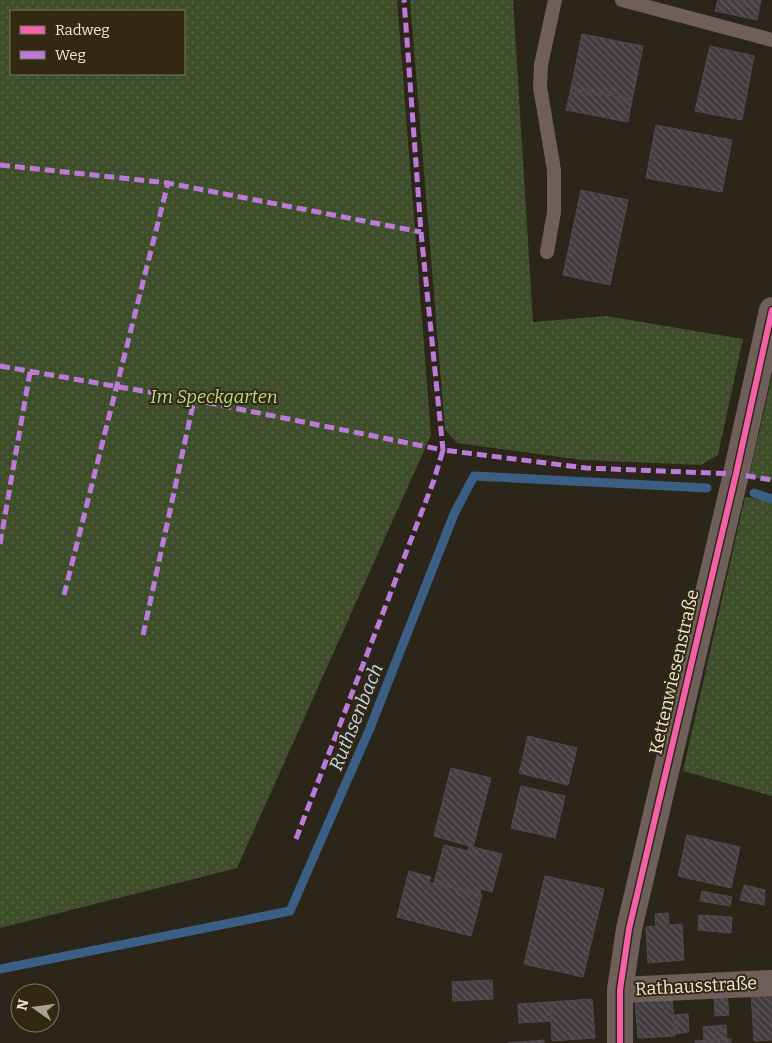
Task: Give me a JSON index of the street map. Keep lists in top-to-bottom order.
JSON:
{
  "streets": {
    "street": ["Kettenwiesenstraße", "Rathausstraße"]
  },
  "crossings": [
    ["Kettenwiesenstraße", "Rathausstraße"]
  ],
  "water": ["Ruthsenbach"],
  "parks": ["Im Speckgarten"],
  "legend": ["Radweg", "Weg"],
  "north": "left"
}
